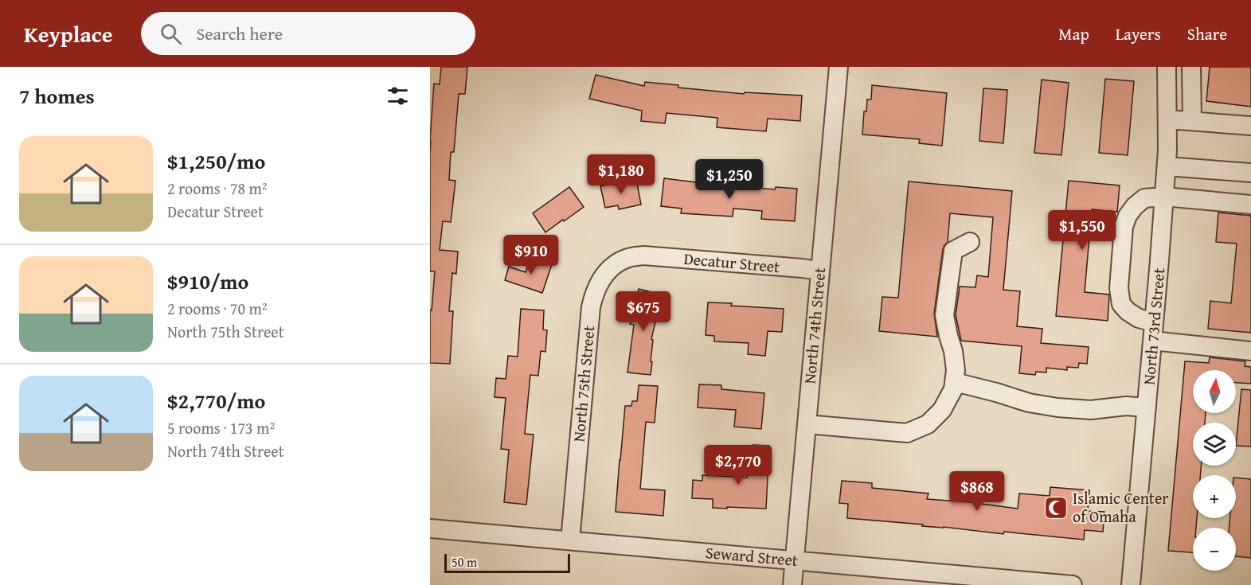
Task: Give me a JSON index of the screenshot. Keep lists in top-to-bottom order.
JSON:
{
  "streets": {
    "street": [
      "Decatur Street",
      "North 74th Street",
      "North 73rd Street",
      "North 75th Street",
      "Seward Street"
    ]
  },
  "crossings": [
    ["Decatur Street", "North 74th Street"],
    ["Decatur Street", "North 75th Street"],
    ["North 74th Street", "Seward Street"],
    ["North 75th Street", "Seward Street"]
  ],
  "places": {
    "mosque": ["Islamic Center of Omaha"]
  },
  "scale_bar": "50 m",
  "north": "top",
  "page": {
    "header": "Keyplace",
    "search": "Search here",
    "nav": ["Map", "Layers", "Share"],
    "heading": "7 homes",
    "list": [
      {
        "name": "$1,250/mo",
        "note": "2 rooms · 78 m² · Decatur Street"
      },
      {
        "name": "$910/mo",
        "note": "2 rooms · 70 m² · North 75th Street"
      },
      {
        "name": "$2,770/mo",
        "note": "5 rooms · 173 m² · North 74th Street"
      }
    ],
    "price": [
      "$1,180",
      "$1,250",
      "$1,550",
      "$910",
      "$675",
      "$2,770",
      "$868"
    ],
    "map_buttons": ["+", "−"],
    "scale": "50 m"
  }
}
